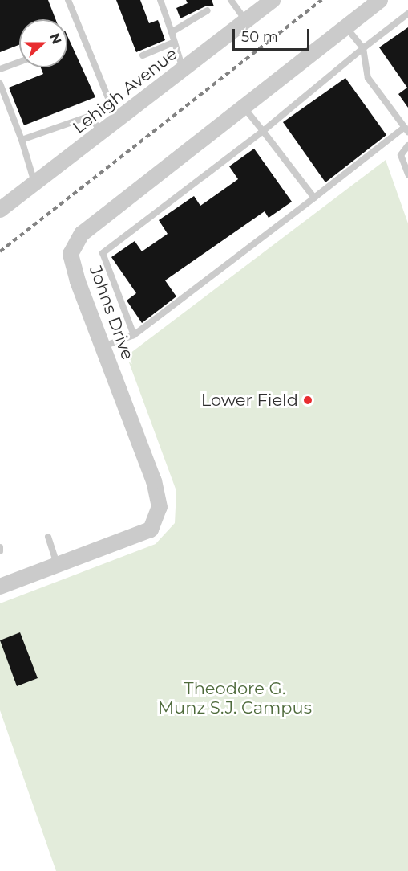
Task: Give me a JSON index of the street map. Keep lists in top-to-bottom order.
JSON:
{
  "streets": {
    "street": ["Lehigh Avenue", "Johns Drive"]
  },
  "parks": ["Theodore G. Munz S.J. Campus"],
  "places": ["Lower Field"],
  "scale_bar": "50 m",
  "north": "right"
}
